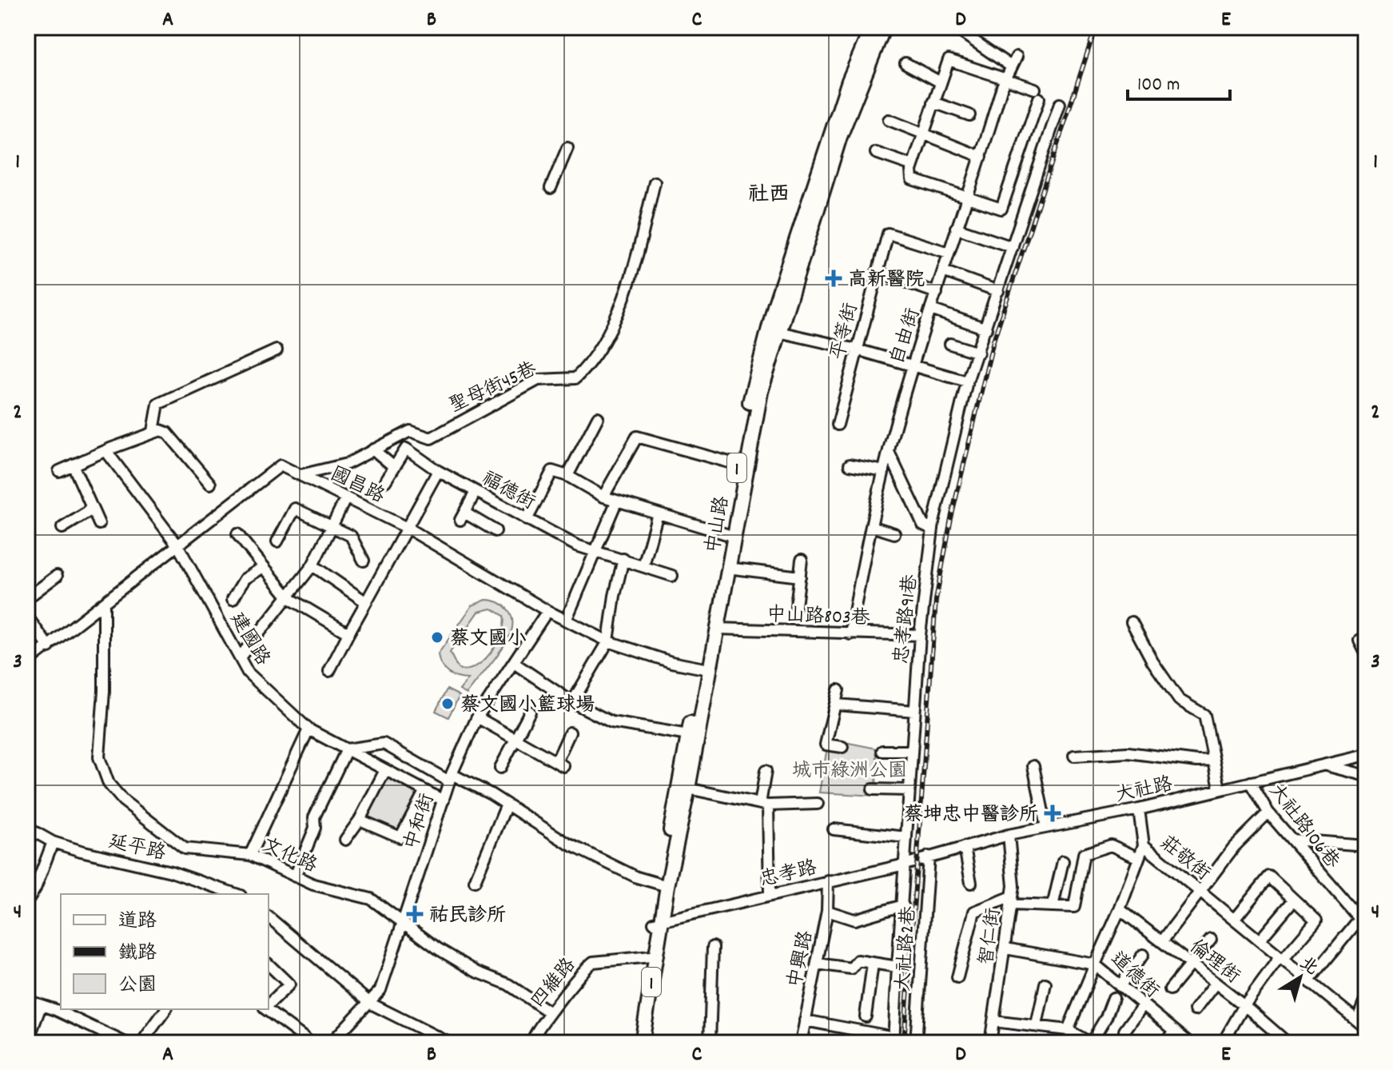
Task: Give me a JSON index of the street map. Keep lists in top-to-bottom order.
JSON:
{
  "streets": {
    "main road": ["1", "中山路"],
    "street": [
      "平等街",
      "自由街",
      "聖母街45巷",
      "國昌路",
      "福德街",
      "中山路803巷",
      "忠孝路91巷",
      "建國路",
      "大社路",
      "中和街",
      "大社路106巷",
      "延平路",
      "文化路",
      "莊敬街",
      "忠孝路",
      "智仁街",
      "大社路2巷",
      "中興路",
      "倫理街",
      "道德街",
      "四維路"
    ]
  },
  "crossings": [
    ["平等街", "自由街"],
    ["自由街", "中山路803巷"],
    ["國昌路", "中山路"],
    ["國昌路", "建國路"],
    ["國昌路", "中和街"],
    ["國昌路", "文化路"],
    ["中山路", "中山路803巷"],
    ["中山路", "忠孝路"],
    ["中山路", "四維路"],
    ["中山路803巷", "忠孝路91巷"],
    ["忠孝路91巷", "忠孝路"],
    ["建國路", "中和街"],
    ["大社路", "大社路106巷"],
    ["大社路", "莊敬街"],
    ["大社路", "忠孝路"],
    ["大社路", "智仁街"],
    ["大社路", "大社路2巷"],
    ["中和街", "文化路"],
    ["文化路", "四維路"],
    ["莊敬街", "道德街"],
    ["忠孝路", "大社路2巷"],
    ["忠孝路", "中興路"],
    ["倫理街", "道德街"]
  ],
  "districts": ["社西"],
  "parks": ["城市綠洲公園"],
  "places": {
    "health": ["高新醫院", "蔡坤忠中醫診所", "祐民診所"],
    "other": ["蔡文國小", "蔡文國小籃球場"]
  },
  "legend": ["道路", "鐵路", "公園"],
  "scale_bar": "100 m",
  "north": "top right",
  "grid": {
    "columns": [
      "A",
      "B",
      "C",
      "D",
      "E"
    ],
    "rows": [
      "1",
      "2",
      "3",
      "4"
    ]
  }
}
